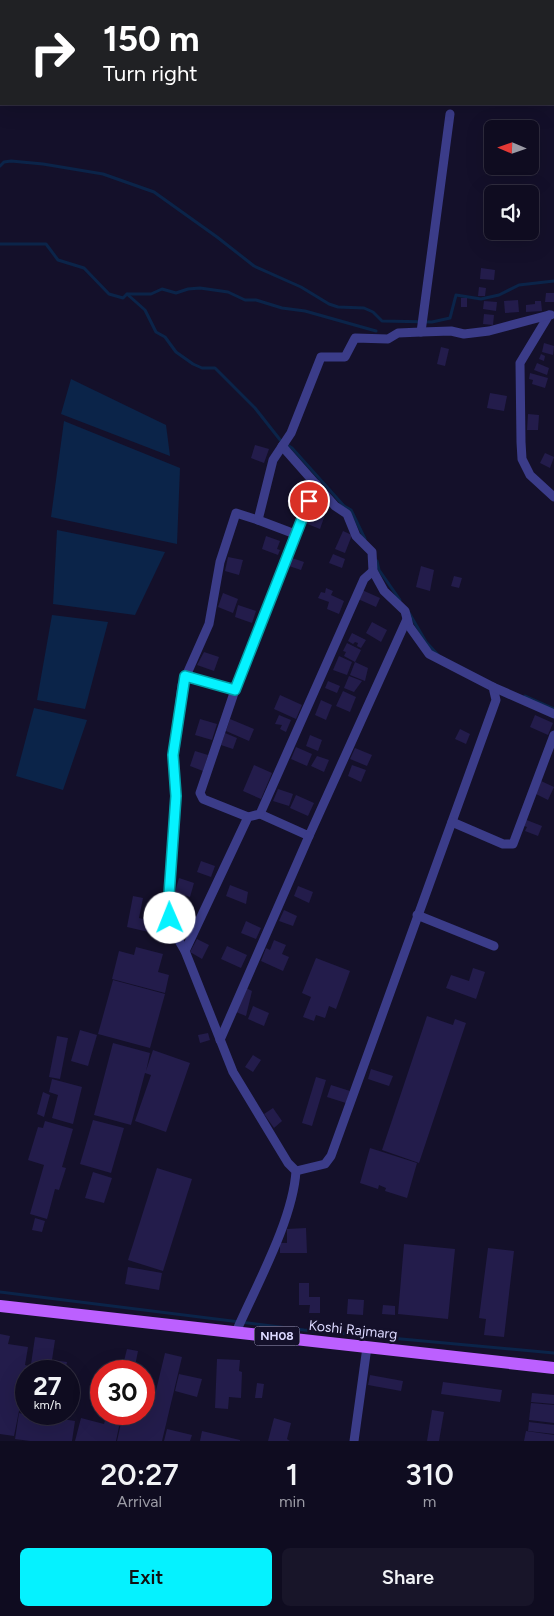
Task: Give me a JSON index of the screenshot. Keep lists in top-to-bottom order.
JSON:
{
  "streets": {
    "main road": ["Koshi Rajmarg", "NH08"]
  },
  "north": "left",
  "page": {
    "turn": ["150 m", "Turn right"],
    "speed": "27 km/h",
    "limit": "30",
    "eta": [
      "20:27",
      "Arrival",
      "1",
      "min",
      "310",
      "m"
    ],
    "buttons": ["Exit", "Share"]
  }
}
